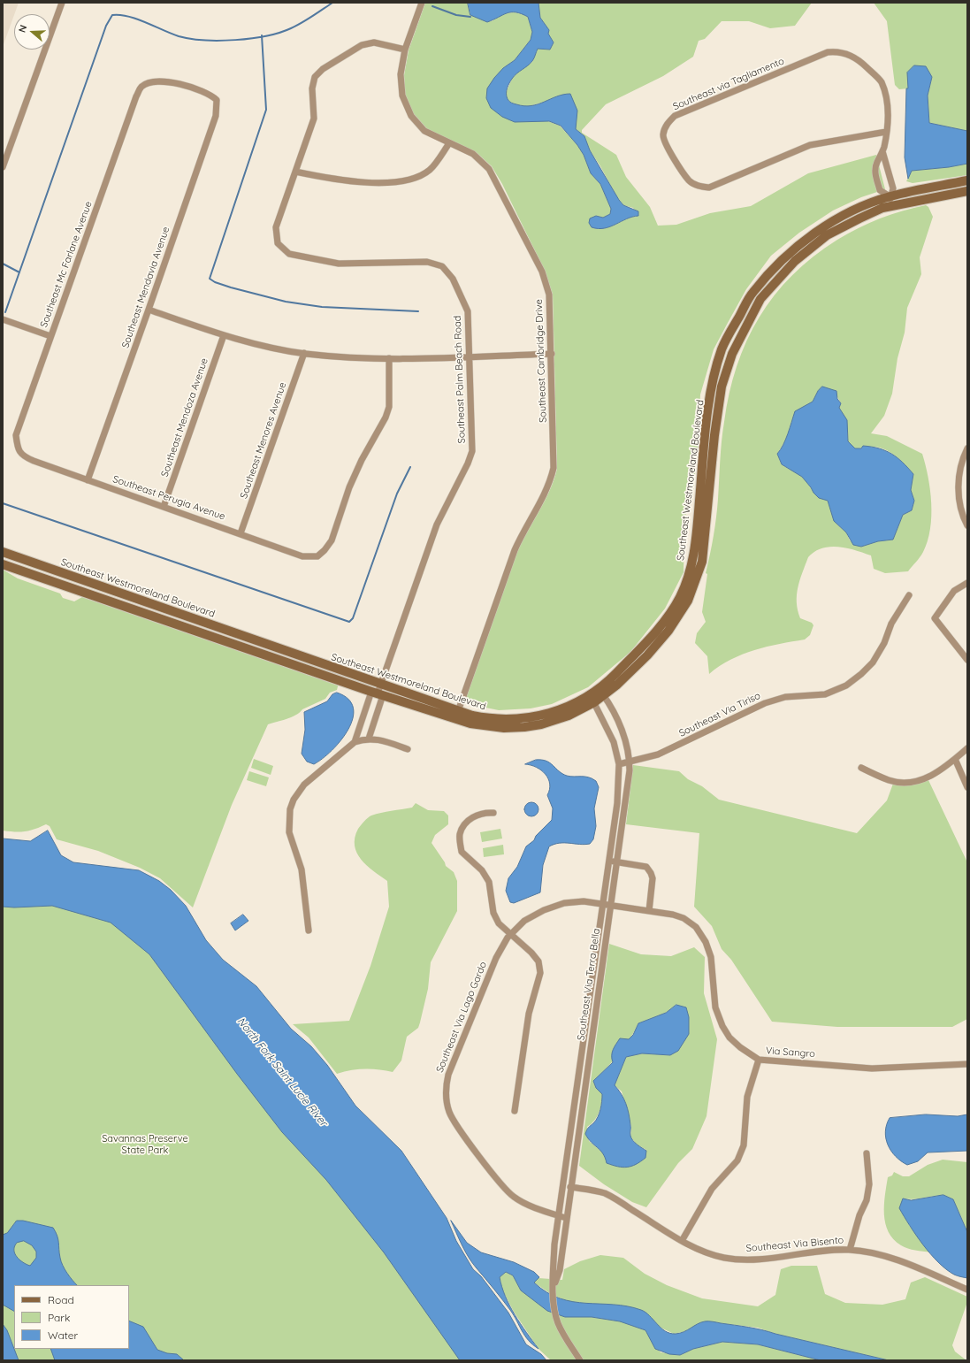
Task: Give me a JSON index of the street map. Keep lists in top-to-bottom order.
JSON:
{
  "streets": {
    "street": [
      "Southeast via Tagliamento",
      "Southeast Mc Farlane Avenue",
      "Southeast Mendavia Avenue",
      "Southeast Cambridge Drive",
      "Southeast Palm Beach Road",
      "Southeast Mendoza Avenue",
      "Southeast Menores Avenue",
      "Southeast Westmoreland Boulevard",
      "Southeast Perugia Avenue",
      "Southeast Via Tiriso",
      "Southeast Via Terra Bella",
      "Southeast Via Lago Gardo",
      "Via Sangro",
      "Southeast Via Bisento"
    ]
  },
  "crossings": [
    ["Southeast via Tagliamento", "Southeast Westmoreland Boulevard"],
    ["Southeast Mc Farlane Avenue", "Southeast Mendavia Avenue"],
    ["Southeast Mc Farlane Avenue", "Southeast Perugia Avenue"],
    ["Southeast Mendavia Avenue", "Southeast Perugia Avenue"],
    ["Southeast Cambridge Drive", "Southeast Palm Beach Road"],
    ["Southeast Cambridge Drive", "Southeast Westmoreland Boulevard"],
    ["Southeast Palm Beach Road", "Southeast Westmoreland Boulevard"],
    ["Southeast Mendoza Avenue", "Southeast Perugia Avenue"],
    ["Southeast Menores Avenue", "Southeast Perugia Avenue"],
    ["Southeast Westmoreland Boulevard", "Southeast Via Terra Bella"],
    ["Southeast Via Tiriso", "Southeast Via Terra Bella"],
    ["Southeast Via Terra Bella", "Southeast Via Lago Gardo"],
    ["Southeast Via Terra Bella", "Via Sangro"],
    ["Southeast Via Terra Bella", "Southeast Via Bisento"],
    ["Southeast Via Lago Gardo", "Via Sangro"]
  ],
  "water": ["North Fork Saint Lucie River"],
  "parks": ["Savannas Preserve State Park"],
  "legend": ["Road", "Park", "Water"],
  "north": "left"
}
